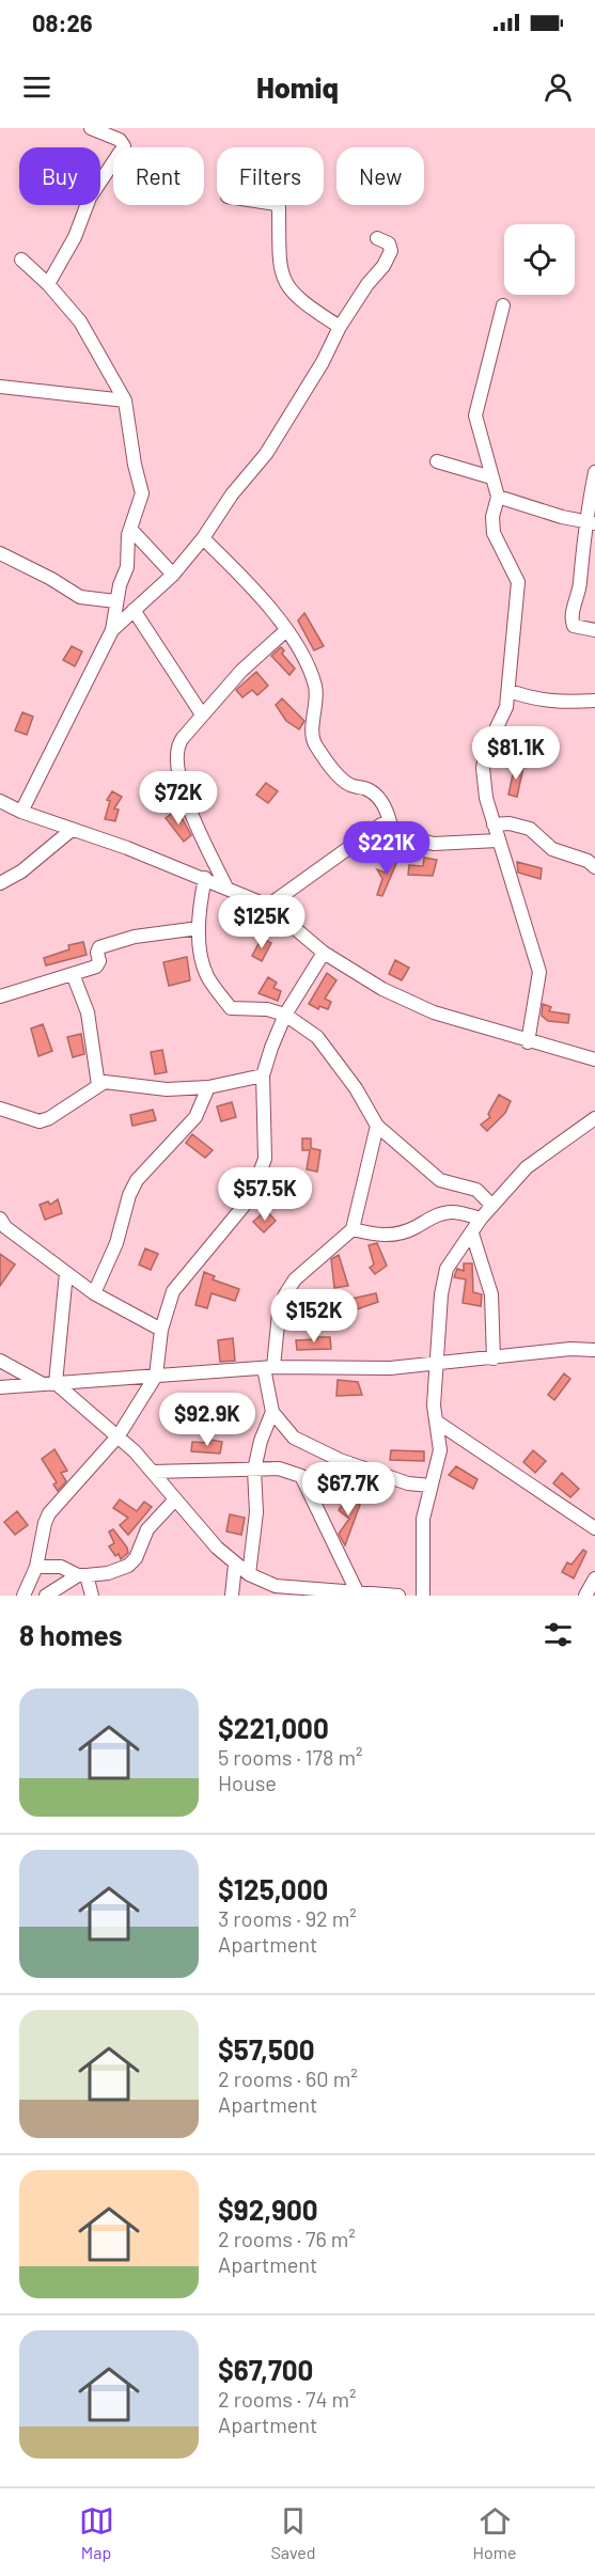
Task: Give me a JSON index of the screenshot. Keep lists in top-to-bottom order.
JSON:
{
  "page": {
    "status": "08:26",
    "header": "Homiq",
    "chip": [
      "Buy",
      "Rent",
      "Filters",
      "New"
    ],
    "price": [
      "$81.1K",
      "$72K",
      "$221K",
      "$125K",
      "$57.5K",
      "$152K",
      "$92.9K",
      "$67.7K"
    ],
    "heading": "8 homes",
    "list": [
      {
        "name": "$221,000",
        "note": "5 rooms · 178 m² · House"
      },
      {
        "name": "$125,000",
        "note": "3 rooms · 92 m² · Apartment"
      },
      {
        "name": "$57,500",
        "note": "2 rooms · 60 m² · Apartment"
      },
      {
        "name": "$92,900",
        "note": "2 rooms · 76 m² · Apartment"
      },
      {
        "name": "$67,700",
        "note": "2 rooms · 74 m² · Apartment"
      }
    ],
    "tabs": ["Map", "Saved", "Home"]
  }
}
